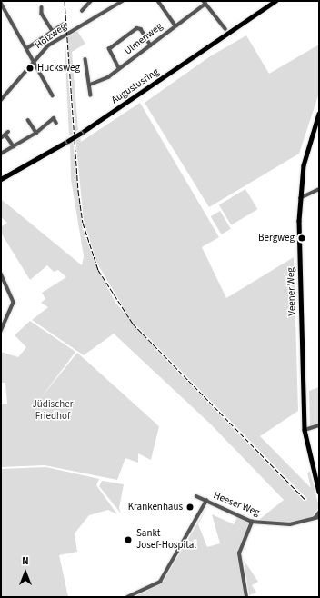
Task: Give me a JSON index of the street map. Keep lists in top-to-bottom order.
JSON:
{
  "streets": {
    "main road": ["Augustusring", "Veener Weg"],
    "street": ["Holzweg", "Ulmenweg", "Heeser Weg"]
  },
  "parks": ["Jüdischer Friedhof"],
  "places": [
    "Hucksweg",
    "Bergweg",
    "Krankenhaus",
    "Sankt Josef-Hospital"
  ],
  "north": "top"
}
